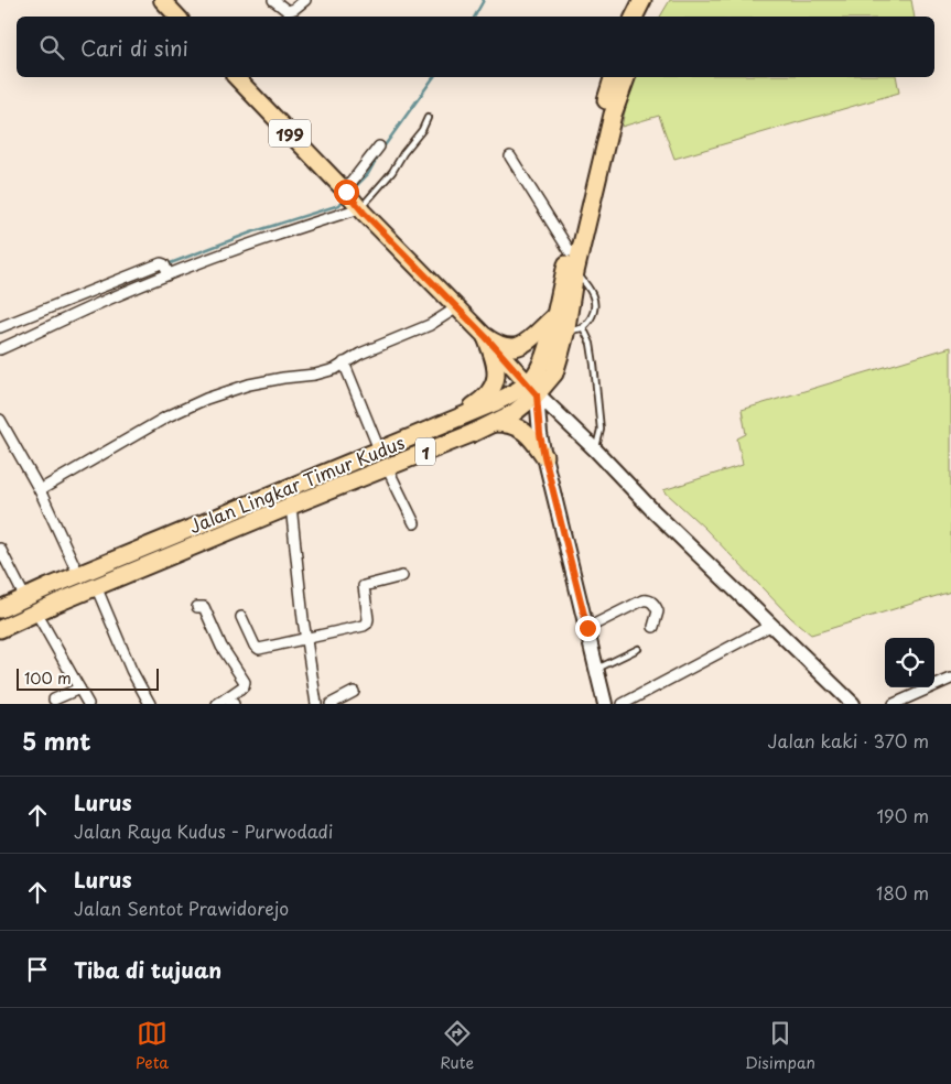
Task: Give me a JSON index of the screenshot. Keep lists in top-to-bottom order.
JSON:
{
  "streets": {
    "highway": ["1", "Jalan Lingkar Timur Kudus"],
    "main road": ["199"]
  },
  "crossings": [
    ["199", "Jalan Lingkar Timur Kudus"]
  ],
  "scale_bar": "100 m",
  "page": {
    "search": "Cari di sini",
    "scale": "100 m",
    "heading": ["5 mnt", "Jalan kaki · 370 m"],
    "list": [
      ["Lurus", "Jalan Raya Kudus - Purwodadi", "190 m"],
      ["Lurus", "Jalan Sentot Prawidorejo", "180 m"],
      "Tiba di tujuan"
    ],
    "nav": ["Peta", "Rute", "Disimpan"]
  }
}
